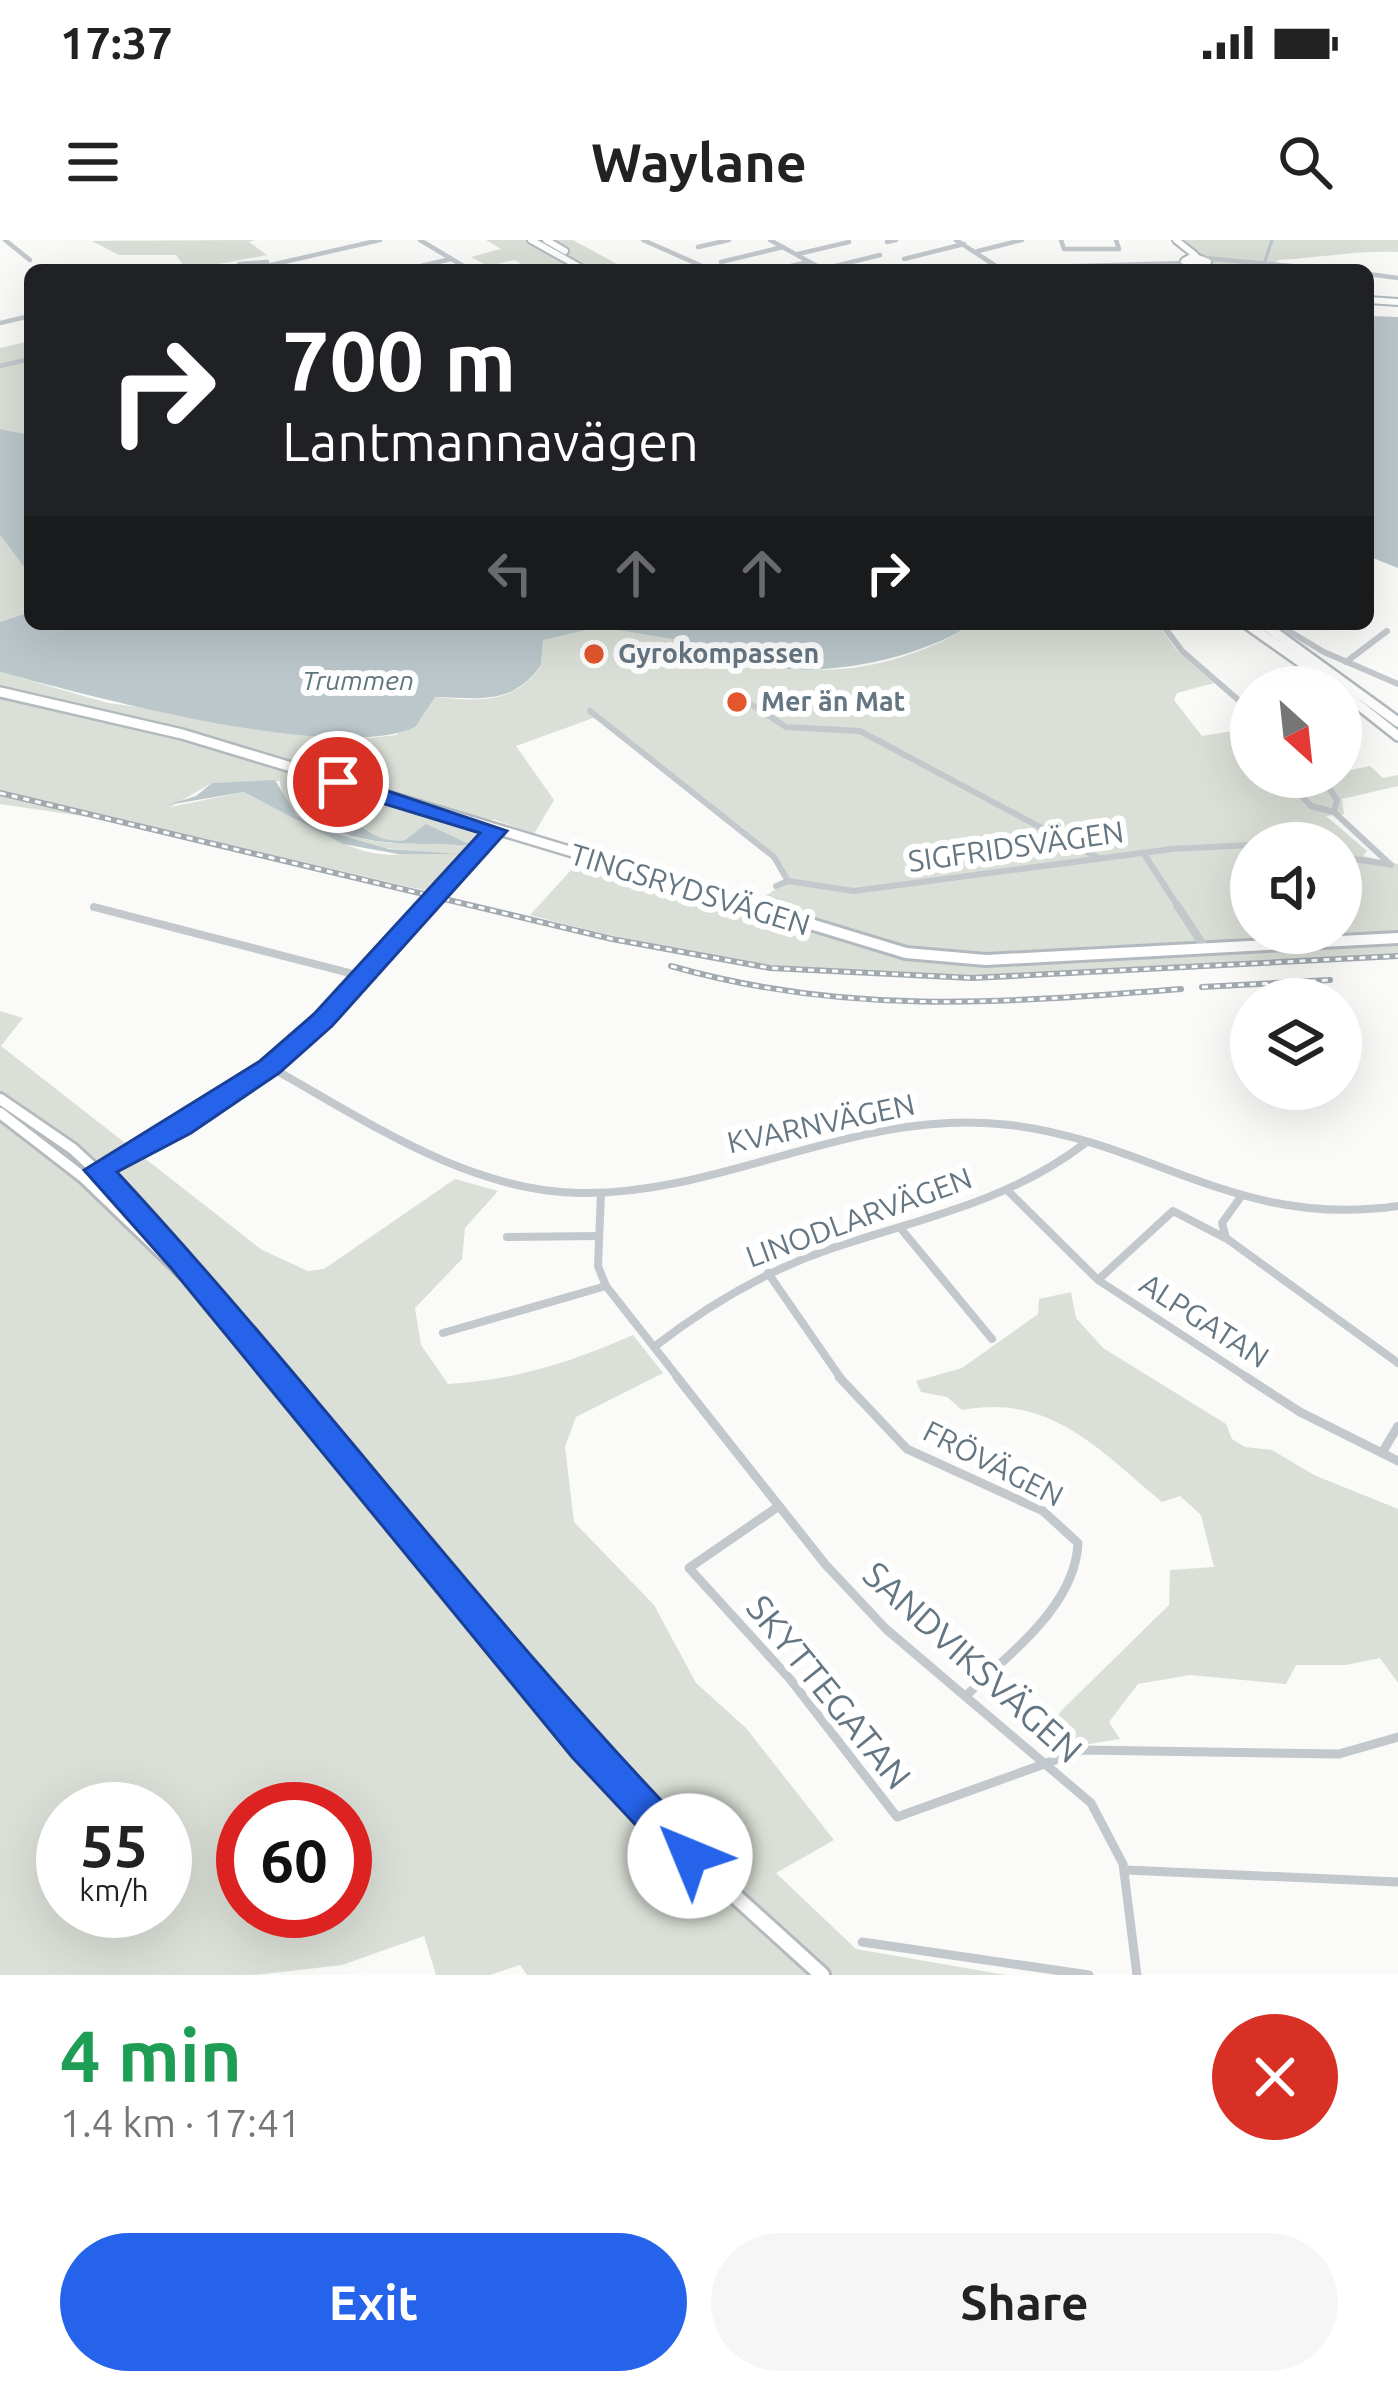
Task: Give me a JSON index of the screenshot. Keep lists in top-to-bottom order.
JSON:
{
  "streets": {
    "street": [
      "SIGFRIDSVÄGEN",
      "TINGSRYDSVÄGEN",
      "KVARNVÄGEN",
      "LINODLARVÄGEN",
      "ALPGATAN",
      "FRÖVÄGEN",
      "SANDVIKSVÄGEN",
      "SKYTTEGATAN"
    ]
  },
  "crossings": [
    ["KVARNVÄGEN", "LINODLARVÄGEN"],
    ["KVARNVÄGEN", "SANDVIKSVÄGEN"],
    ["LINODLARVÄGEN", "ALPGATAN"],
    ["LINODLARVÄGEN", "FRÖVÄGEN"],
    ["LINODLARVÄGEN", "SANDVIKSVÄGEN"],
    ["FRÖVÄGEN", "SANDVIKSVÄGEN"],
    ["SANDVIKSVÄGEN", "SKYTTEGATAN"]
  ],
  "water": ["Trummen"],
  "places": ["Gyrokompassen", "Mer än Mat"],
  "north": "bottom right",
  "page": {
    "status": "17:37",
    "header": "Waylane",
    "turn": ["700 m", "Lantmannavägen"],
    "speed": "55 km/h",
    "limit": "60",
    "heading": ["4 min", "1.4 km · 17:41"],
    "buttons": ["Exit", "Share"]
  }
}
